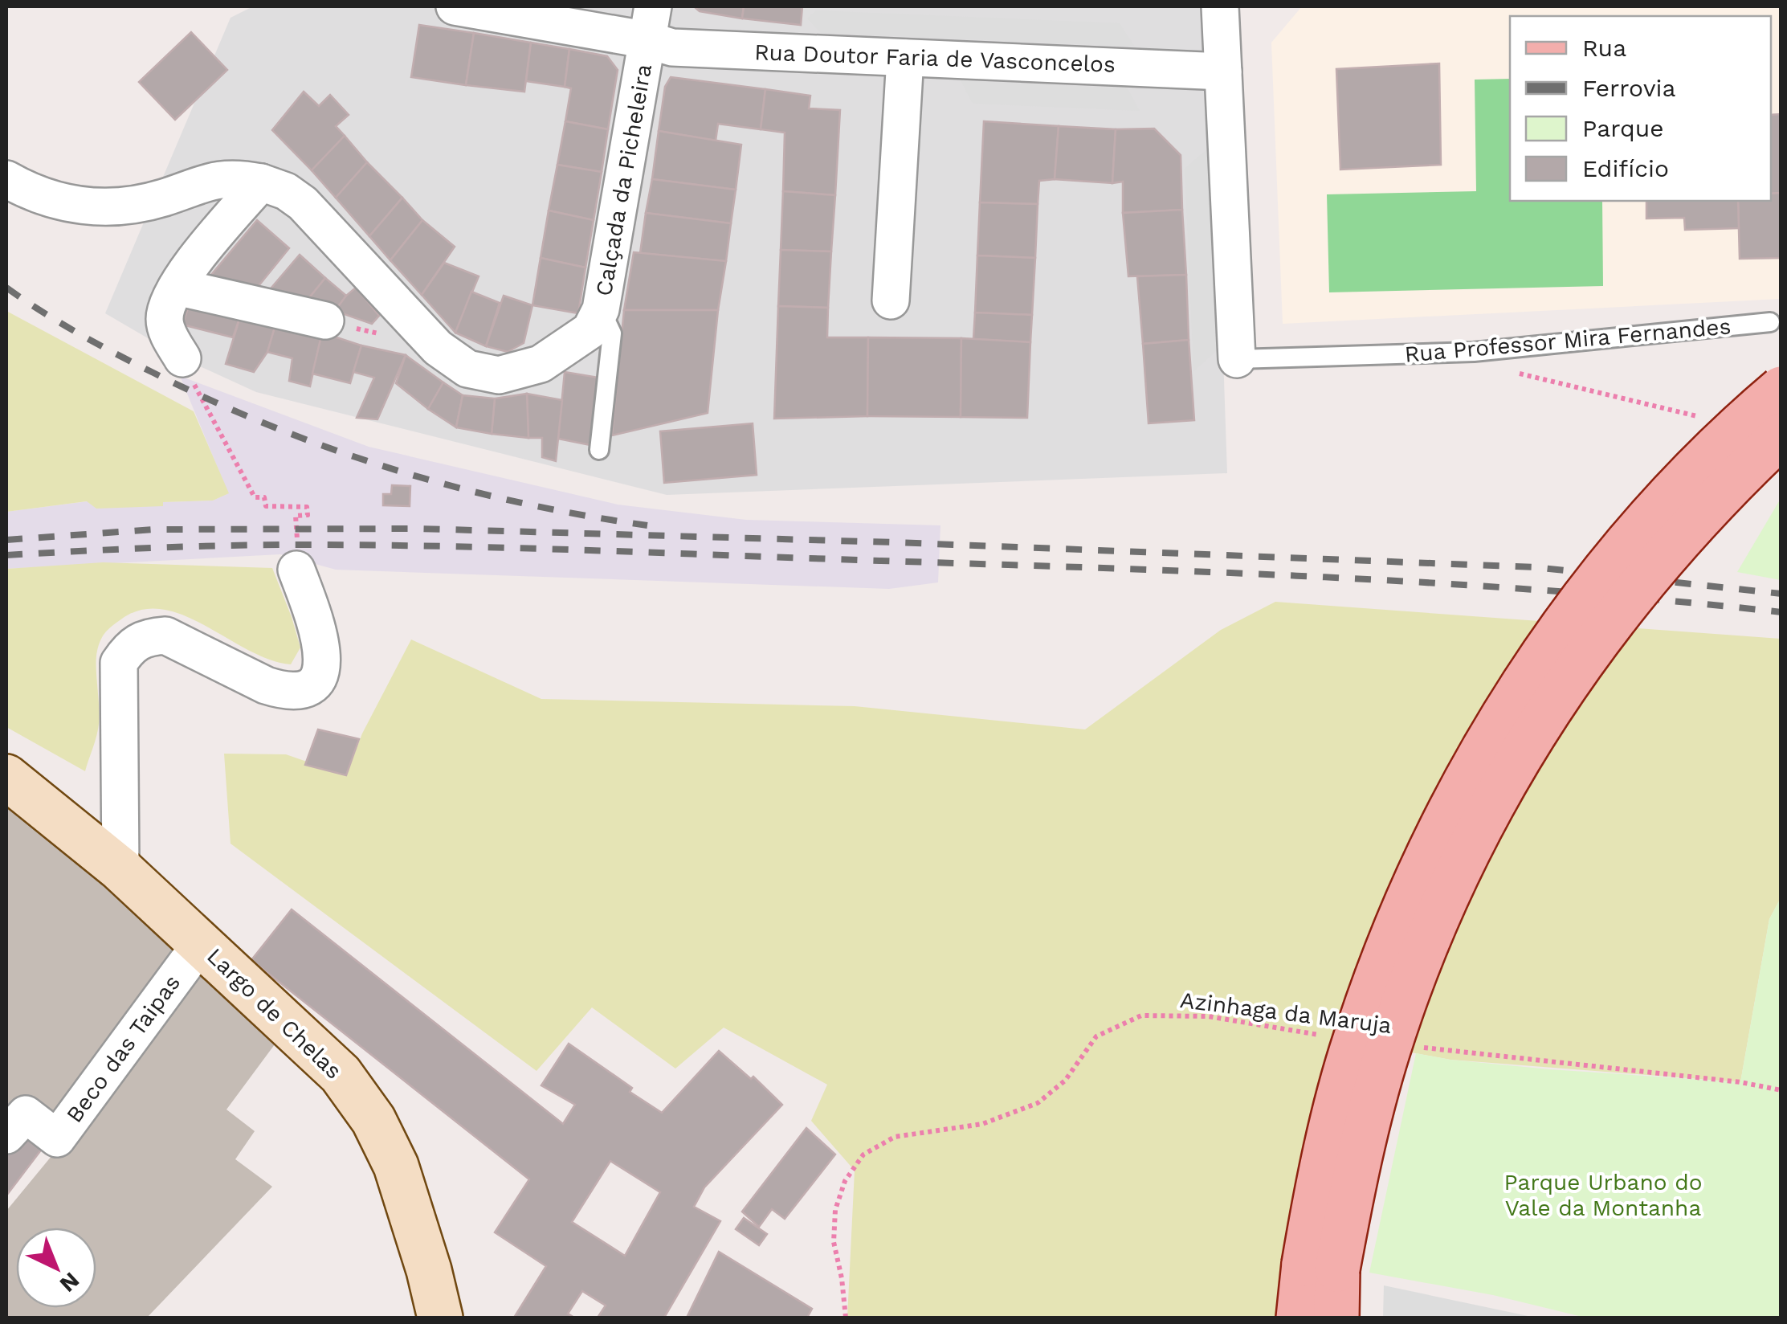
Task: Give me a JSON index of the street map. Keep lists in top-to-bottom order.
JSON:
{
  "streets": {
    "main road": ["Largo de Chelas"],
    "street": [
      "Rua Doutor Faria de Vasconcelos",
      "Calçada da Picheleira",
      "Rua Professor Mira Fernandes",
      "Beco das Taipas"
    ],
    "path": ["Azinhaga da Maruja"]
  },
  "crossings": [
    ["Rua Doutor Faria de Vasconcelos", "Calçada da Picheleira"],
    ["Rua Doutor Faria de Vasconcelos", "Rua Professor Mira Fernandes"],
    ["Largo de Chelas", "Beco das Taipas"]
  ],
  "parks": ["Parque Urbano do Vale da Montanha"],
  "legend": [
    "Rua",
    "Ferrovia",
    "Parque",
    "Edifício"
  ],
  "north": "bottom right"
}
